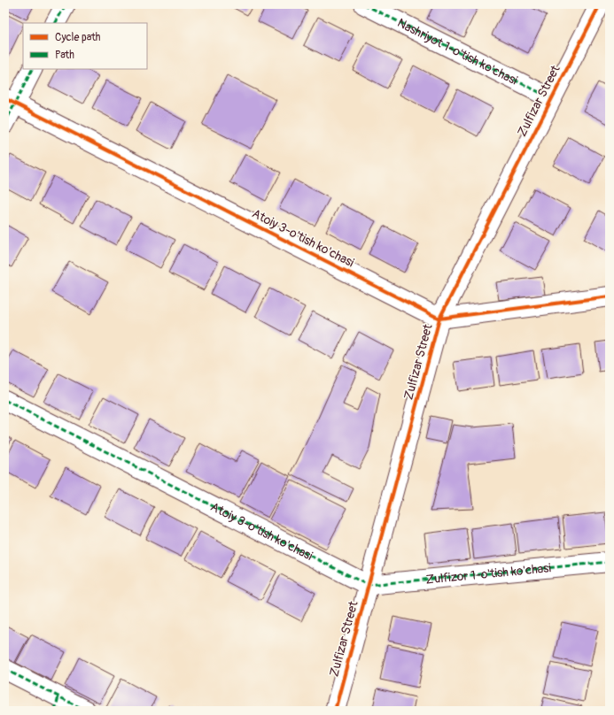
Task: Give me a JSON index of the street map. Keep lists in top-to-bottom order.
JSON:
{
  "streets": {
    "street": [
      "Nashriyot 1-o'tish ko'chasi",
      "Zulfizar Street",
      "Atoiy 3-o'tish ko'chasi",
      "Zulfizor 1-o'tish ko'chasi"
    ]
  },
  "crossings": [
    ["Nashriyot 1-o'tish ko'chasi", "Zulfizar Street"],
    ["Zulfizar Street", "Atoiy 3-o'tish ko'chasi"],
    ["Zulfizar Street", "Zulfizor 1-o'tish ko'chasi"],
    ["Atoiy 3-o'tish ko'chasi", "Zulfizor 1-o'tish ko'chasi"]
  ],
  "legend": ["Cycle path", "Path"]
}
